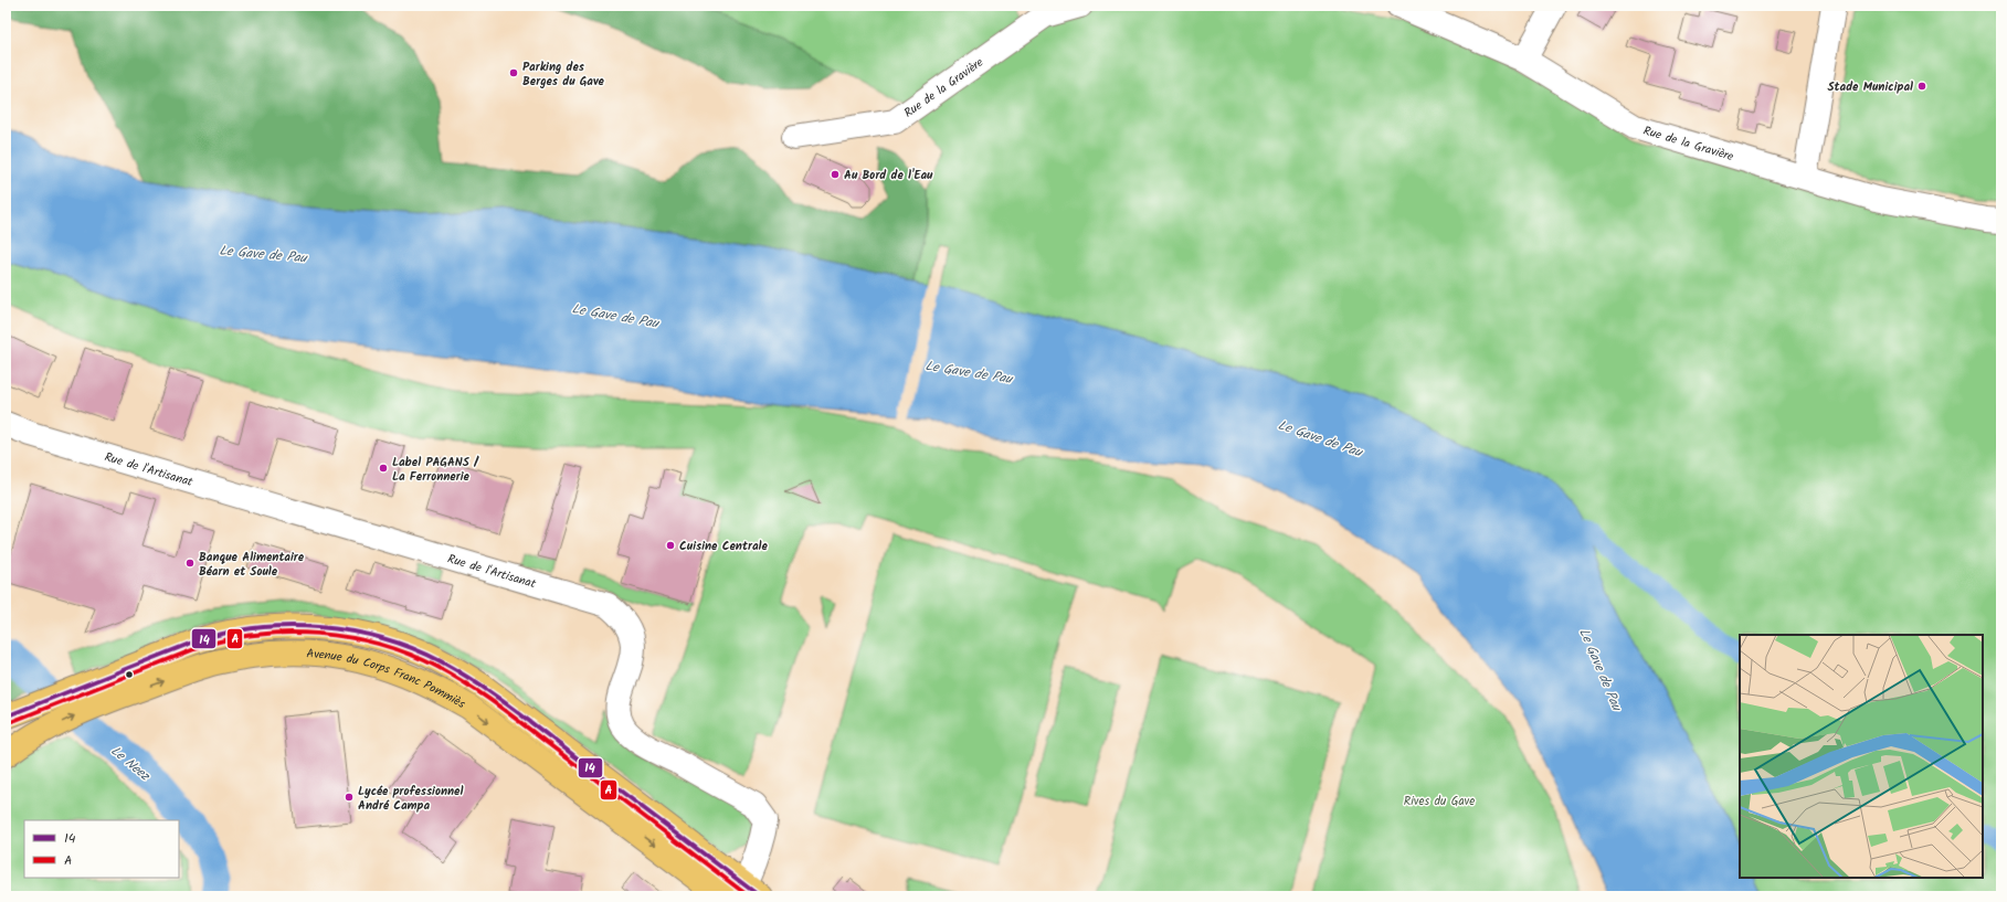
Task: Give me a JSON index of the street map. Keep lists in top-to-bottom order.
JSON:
{
  "streets": {
    "main road": ["Avenue du Corps Franc Pommiès"],
    "street": ["Rue de la Gravière", "Rue de l'Artisanat"]
  },
  "crossings": [
    ["Rue de l'Artisanat", "Avenue du Corps Franc Pommiès"]
  ],
  "water": ["Le Gave de Pau", "Le Neez"],
  "parks": ["Rives du Gave"],
  "places": [
    "Parking des Berges du Gave",
    "Stade Municipal",
    "Au Bord de l'Eau",
    "Label PAGANS / La Ferronnerie",
    "Cuisine Centrale",
    "Banque Alimentaire Béarn et Soule",
    "Lycée professionnel André Campa"
  ],
  "lines": ["transit line 14", "transit line A"],
  "legend": ["14", "A"]
}
